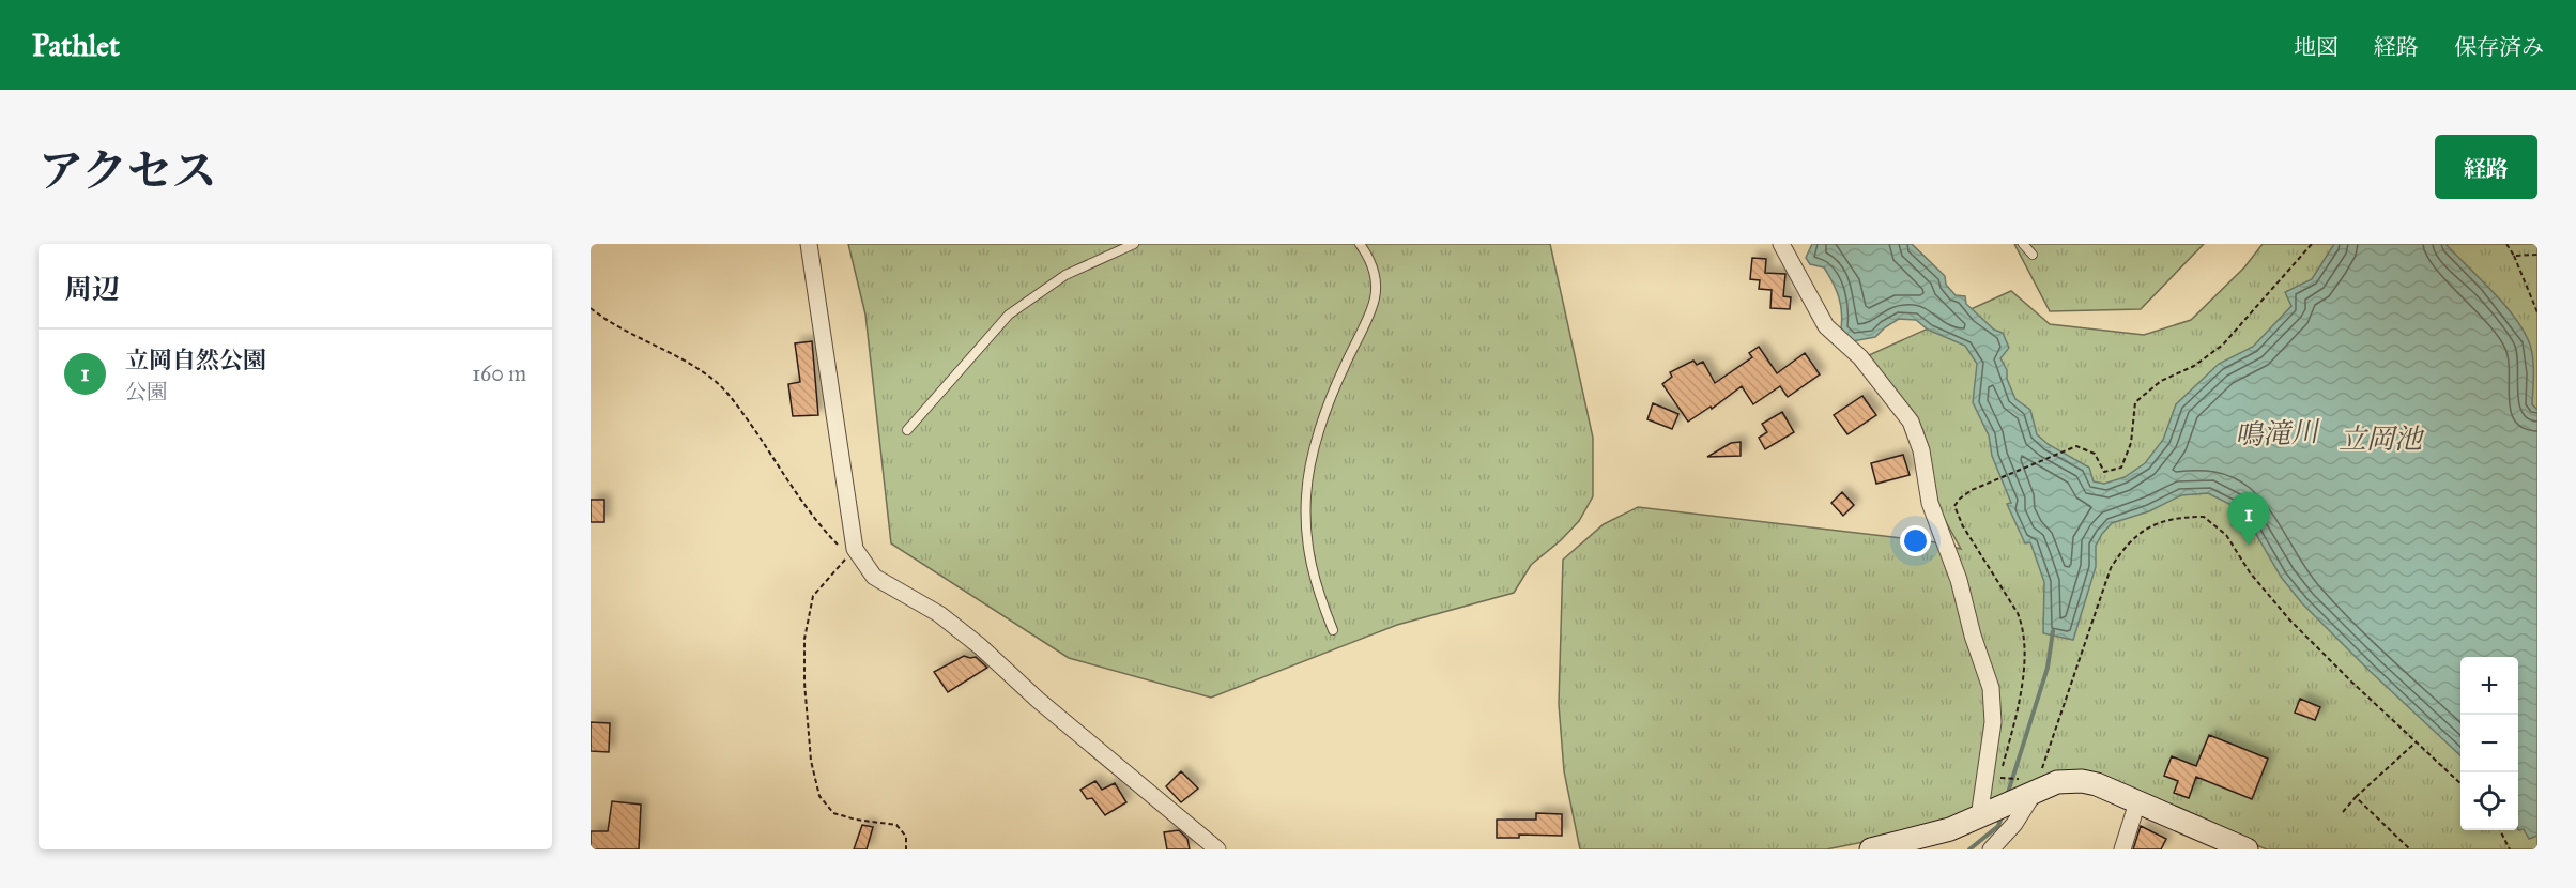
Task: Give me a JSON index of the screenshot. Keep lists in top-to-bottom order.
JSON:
{
  "water": ["鳴滝川", "立岡池"],
  "page": {
    "header": "Pathlet",
    "nav": ["地図", "経路", "保存済み"],
    "title": "アクセス",
    "buttons": "経路",
    "heading": "周辺",
    "list": [
      {
        "mark": "1",
        "name": "立岡自然公園",
        "note": "公園",
        "value": "160 m"
      }
    ],
    "pins": "1",
    "map_buttons": ["+", "−"]
  }
}
